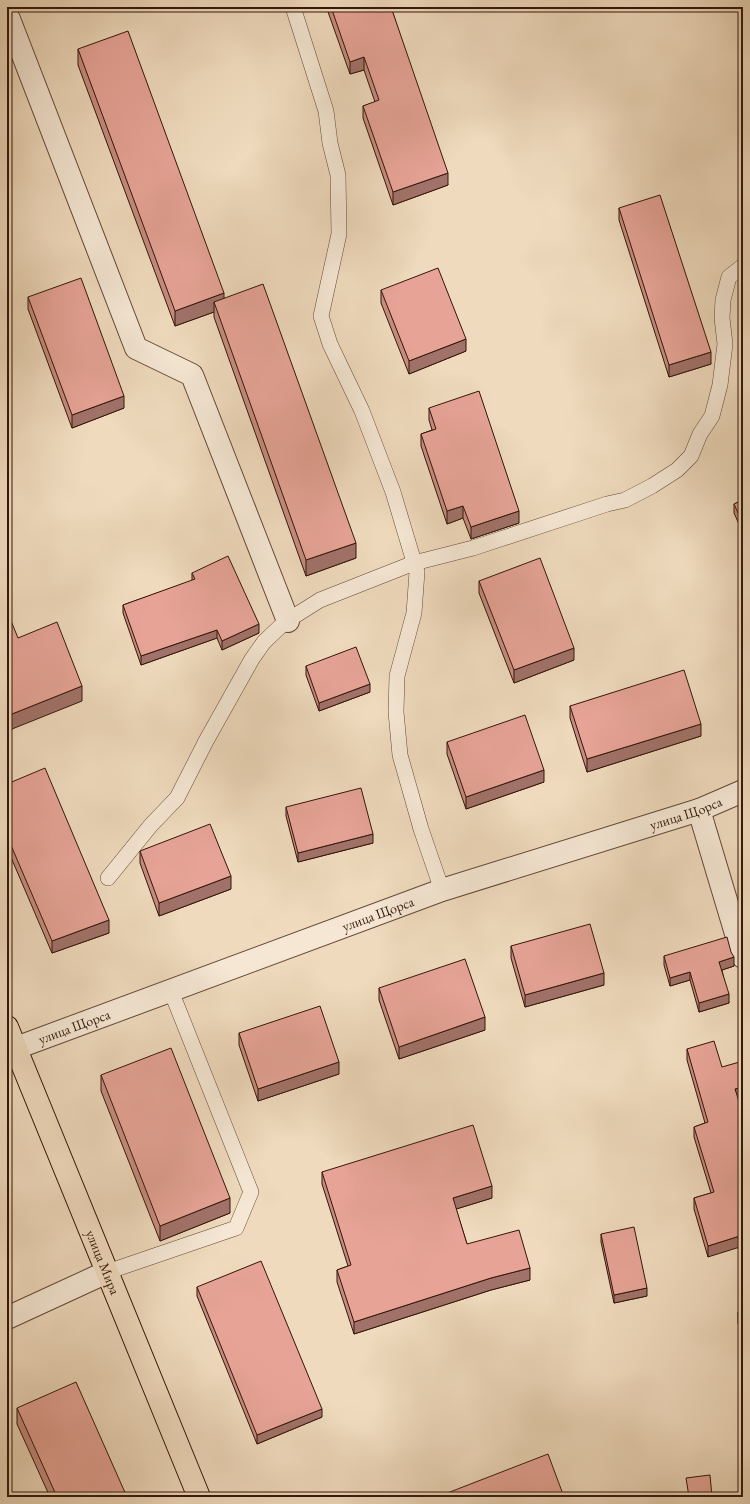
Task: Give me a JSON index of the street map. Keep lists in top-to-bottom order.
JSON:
{
  "streets": {
    "main road": ["улица Мира"],
    "street": ["улица Щорса"]
  },
  "crossings": [
    ["улица Щорса", "улица Мира"]
  ]
}
